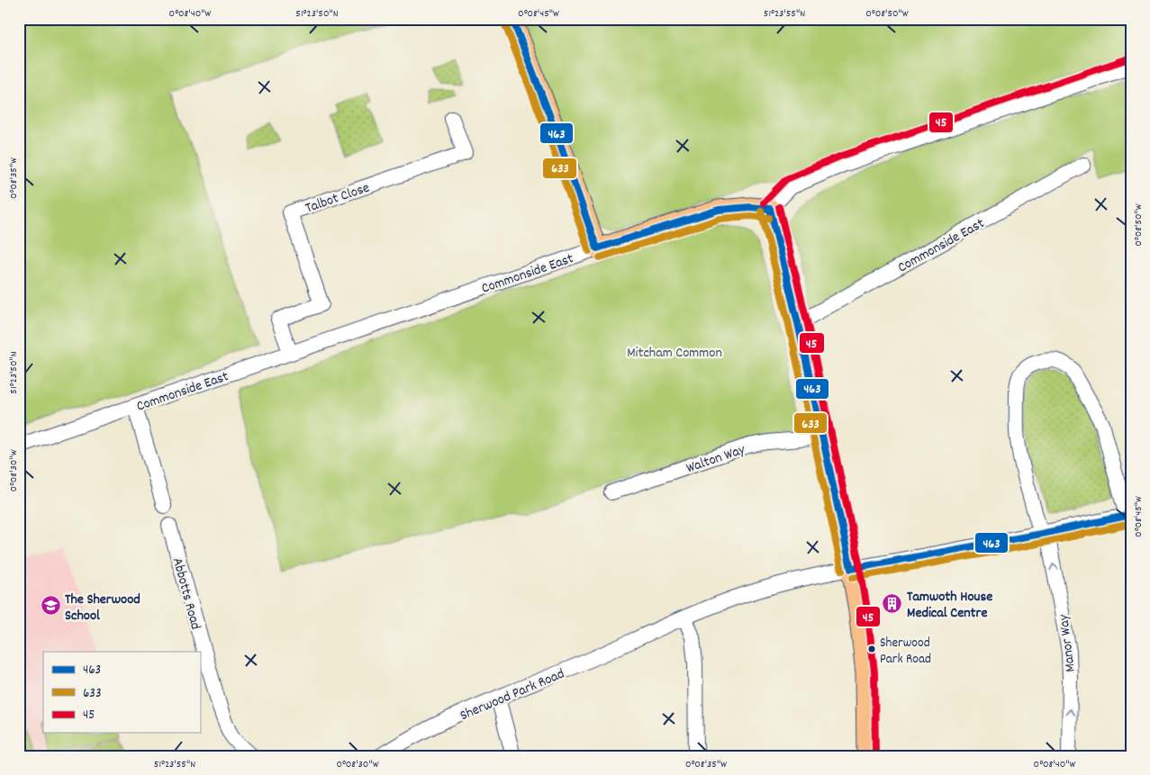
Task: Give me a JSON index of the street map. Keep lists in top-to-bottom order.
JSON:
{
  "streets": {
    "main road": ["Commonside East"],
    "street": [
      "Talbot Close",
      "Walton Way",
      "Abbotts Road",
      "Manor Way",
      "Sherwood Park Road"
    ]
  },
  "crossings": [
    ["Talbot Close", "Commonside East"],
    ["Manor Way", "Sherwood Park Road"]
  ],
  "one_way": ["Manor Way"],
  "parks": ["Mitcham Common"],
  "places": {
    "building": ["Tamwoth House Medical Centre"],
    "school or university": ["The Sherwood School"],
    "other": ["Sherwood Park Road"]
  },
  "lines": ["transit line 463", "transit line 633", "transit line 45"],
  "legend": ["463", "633", "45"],
  "coordinates": [
    "0°08'40\"W",
    "51°23'50\"N",
    "0°08'45\"W",
    "51°23'55\"N",
    "0°08'50\"W",
    "0°08'35\"W",
    "0°08'30\"W"
  ]
}
